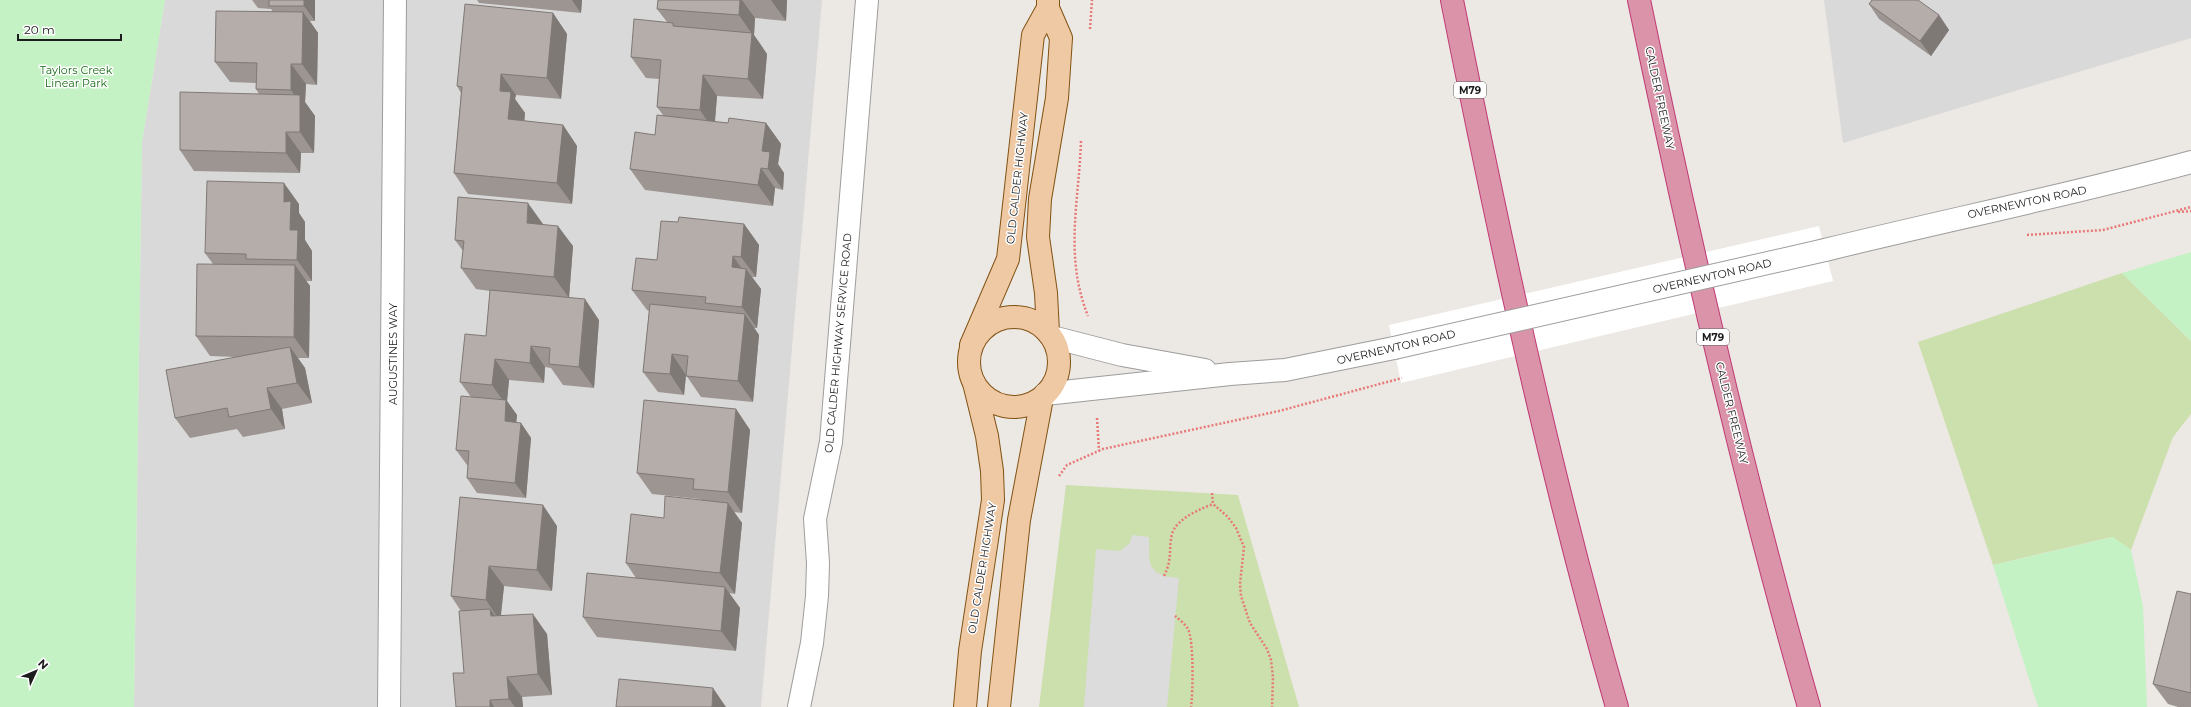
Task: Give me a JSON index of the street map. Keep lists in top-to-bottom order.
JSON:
{
  "streets": {
    "highway": ["M79", "CALDER FREEWAY"],
    "main road": ["OLD CALDER HIGHWAY"],
    "street": ["OVERNEWTON ROAD", "OLD CALDER HIGHWAY SERVICE ROAD", "AUGUSTINES WAY"]
  },
  "crossings": [
    ["OLD CALDER HIGHWAY", "OVERNEWTON ROAD"]
  ],
  "parks": ["Taylors Creek Linear Park"],
  "scale_bar": "20 m",
  "north": "top right"
}
